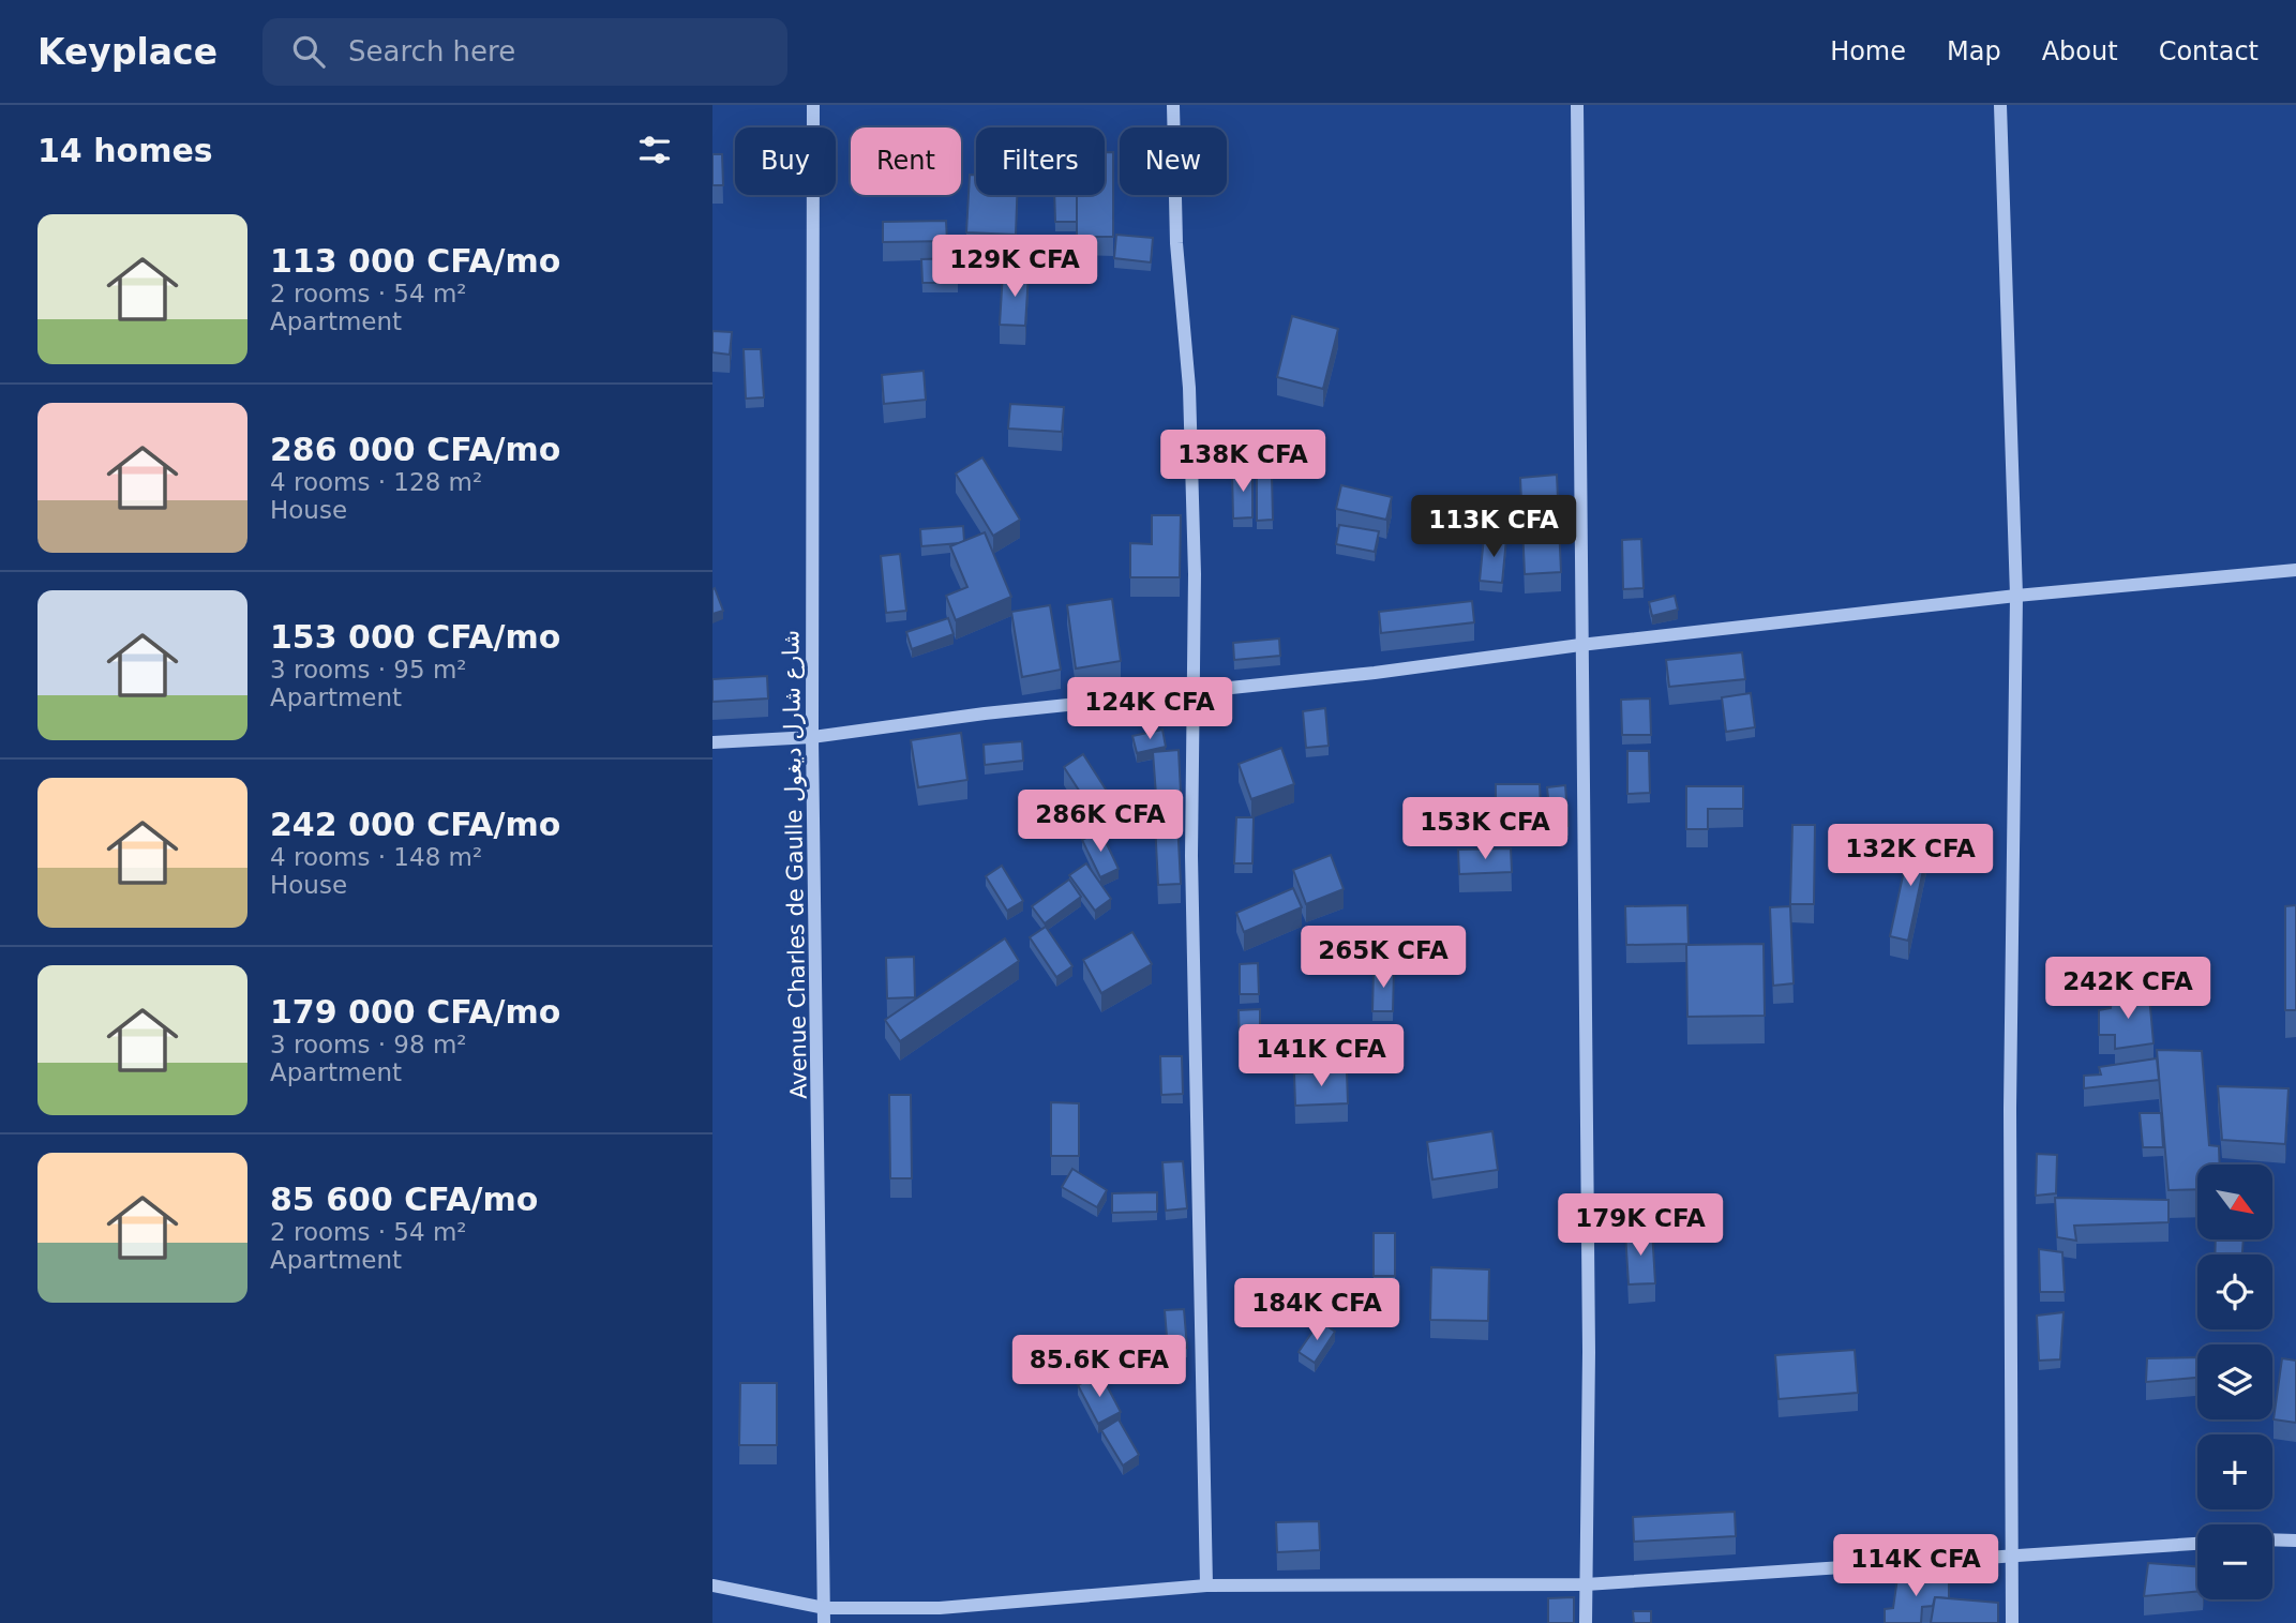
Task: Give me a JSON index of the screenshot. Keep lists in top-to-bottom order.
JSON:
{
  "streets": {
    "street": ["Avenue Charles de Gaulle شارع شارل ديغول"]
  },
  "north": "bottom right",
  "page": {
    "header": "Keyplace",
    "search": "Search here",
    "nav": [
      "Home",
      "Map",
      "About",
      "Contact"
    ],
    "heading": "14 homes",
    "chip": [
      "Buy",
      "Rent",
      "Filters",
      "New"
    ],
    "list": [
      {
        "name": "113 000 CFA/mo",
        "note": "2 rooms · 54 m² · Apartment"
      },
      {
        "name": "286 000 CFA/mo",
        "note": "4 rooms · 128 m² · House"
      },
      {
        "name": "153 000 CFA/mo",
        "note": "3 rooms · 95 m² · Apartment"
      },
      {
        "name": "242 000 CFA/mo",
        "note": "4 rooms · 148 m² · House"
      },
      {
        "name": "179 000 CFA/mo",
        "note": "3 rooms · 98 m² · Apartment"
      },
      {
        "name": "85 600 CFA/mo",
        "note": "2 rooms · 54 m² · Apartment"
      }
    ],
    "price": [
      "129K CFA",
      "138K CFA",
      "113K CFA",
      "124K CFA",
      "286K CFA",
      "153K CFA",
      "132K CFA",
      "265K CFA",
      "242K CFA",
      "141K CFA",
      "179K CFA",
      "184K CFA",
      "85.6K CFA",
      "114K CFA"
    ],
    "map_buttons": ["+", "−"]
  }
}
